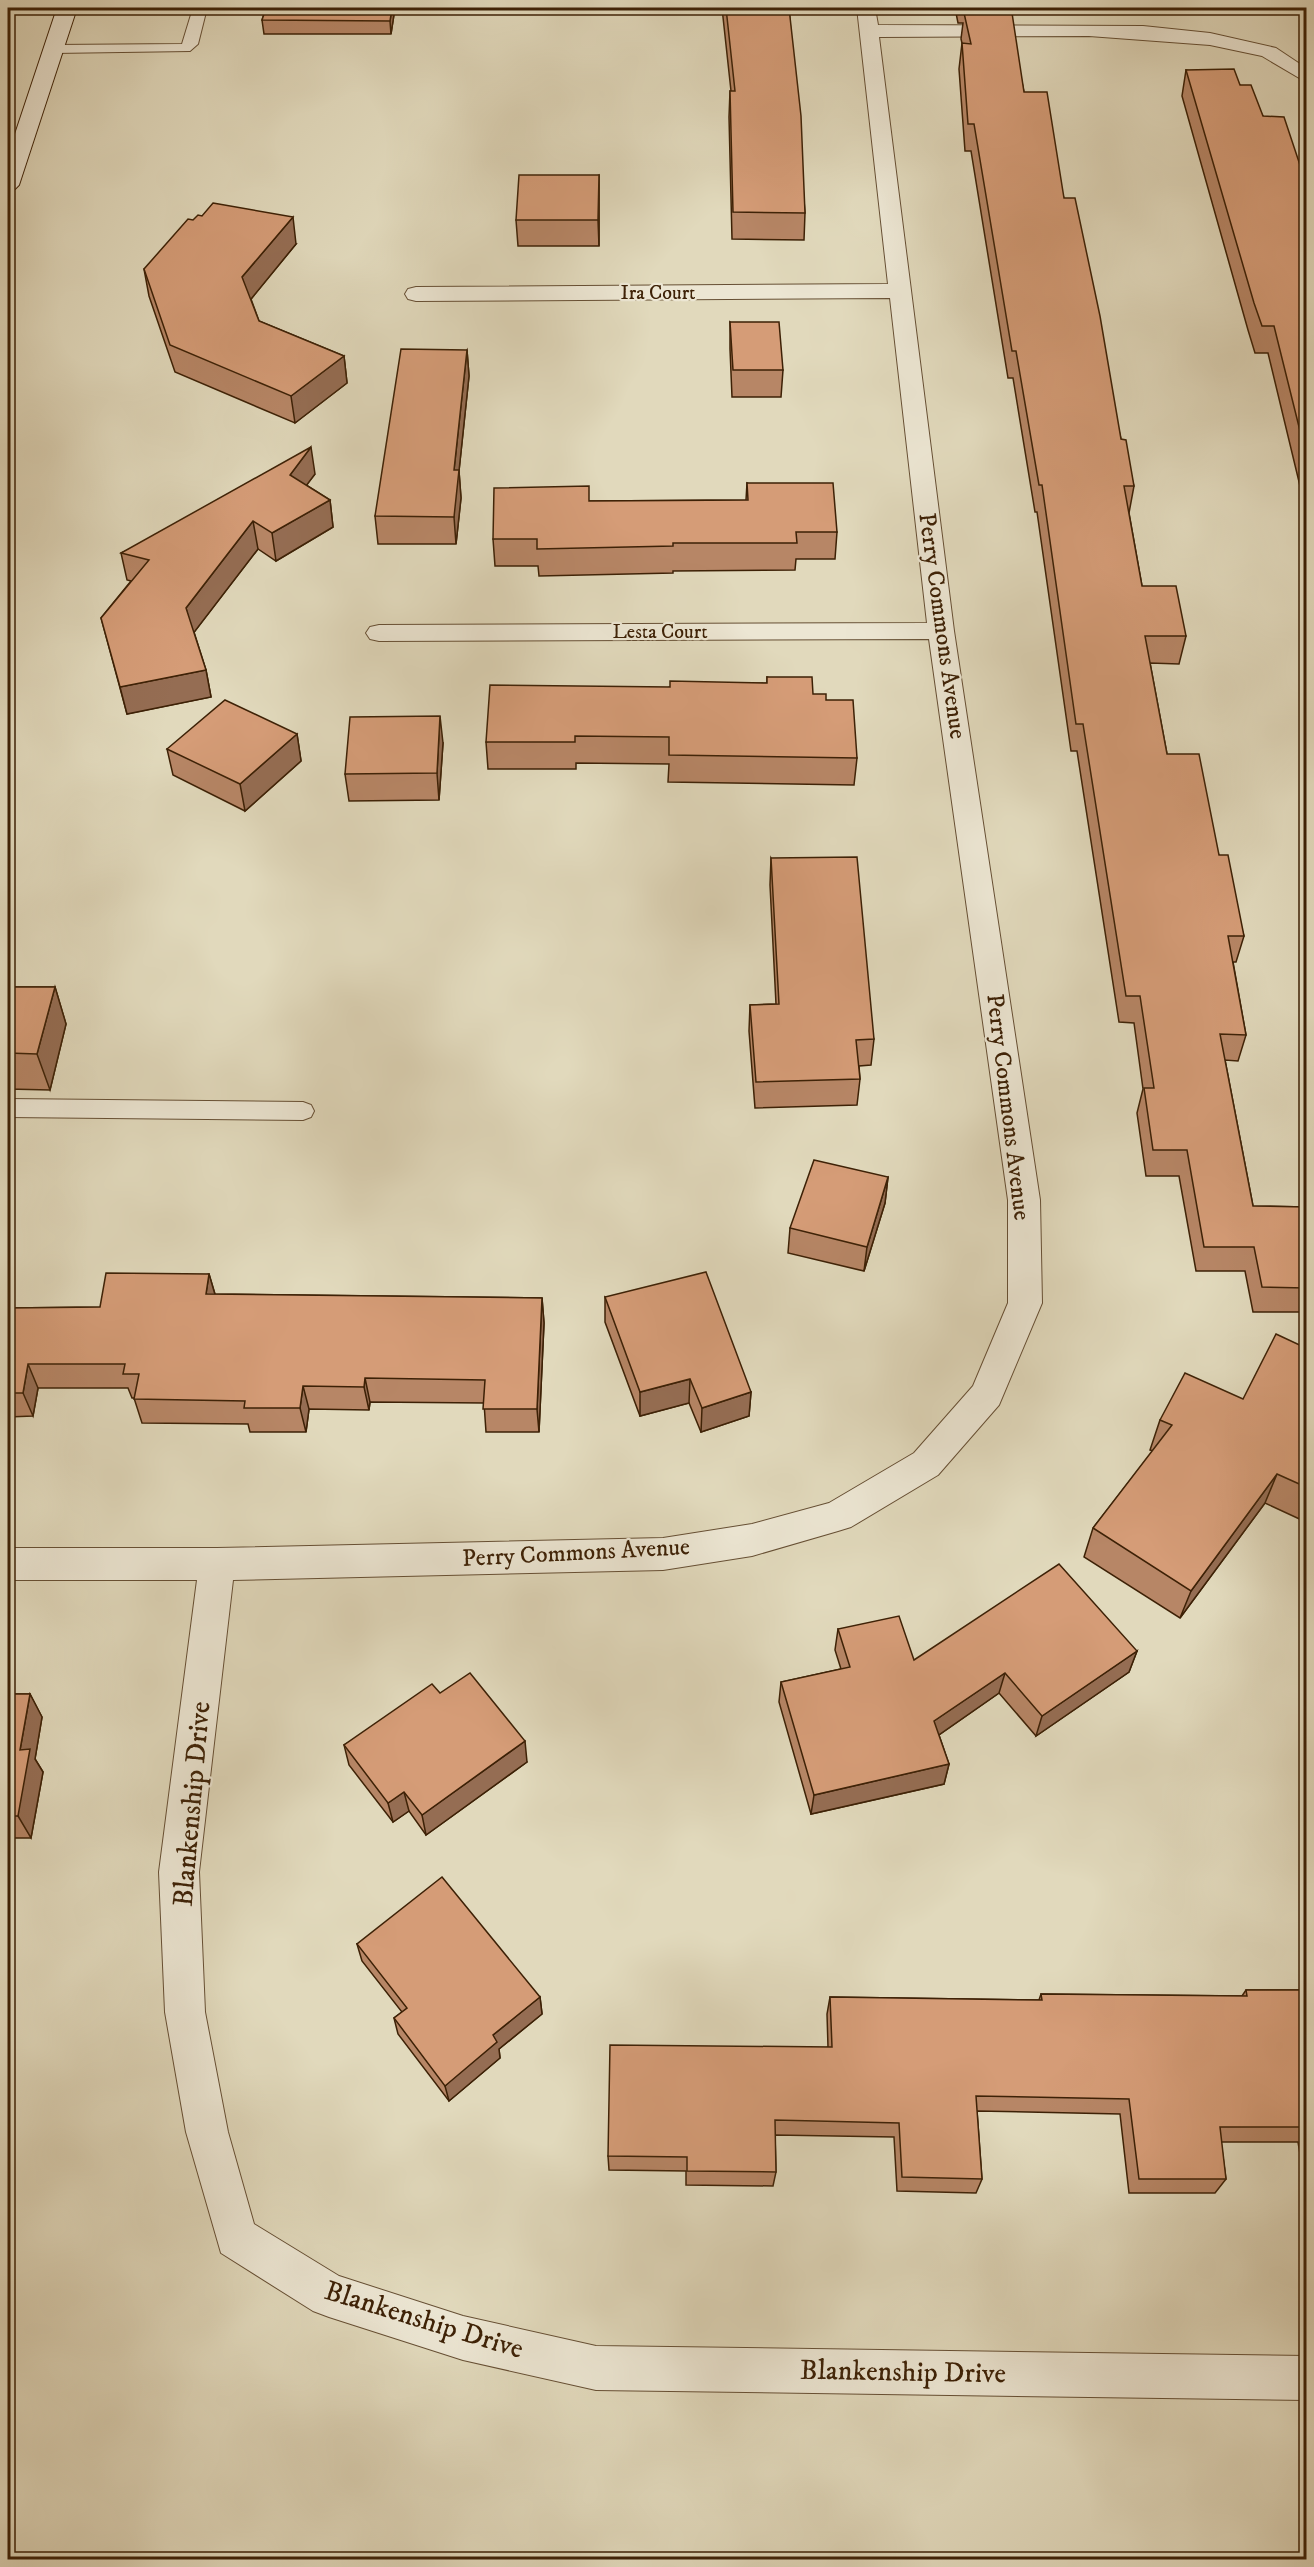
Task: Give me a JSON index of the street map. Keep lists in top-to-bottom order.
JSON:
{
  "streets": {
    "street": [
      "Ira Court",
      "Perry Commons Avenue",
      "Lesta Court",
      "Blankenship Drive"
    ]
  },
  "crossings": [
    ["Ira Court", "Perry Commons Avenue"],
    ["Perry Commons Avenue", "Lesta Court"],
    ["Perry Commons Avenue", "Blankenship Drive"]
  ]
}
